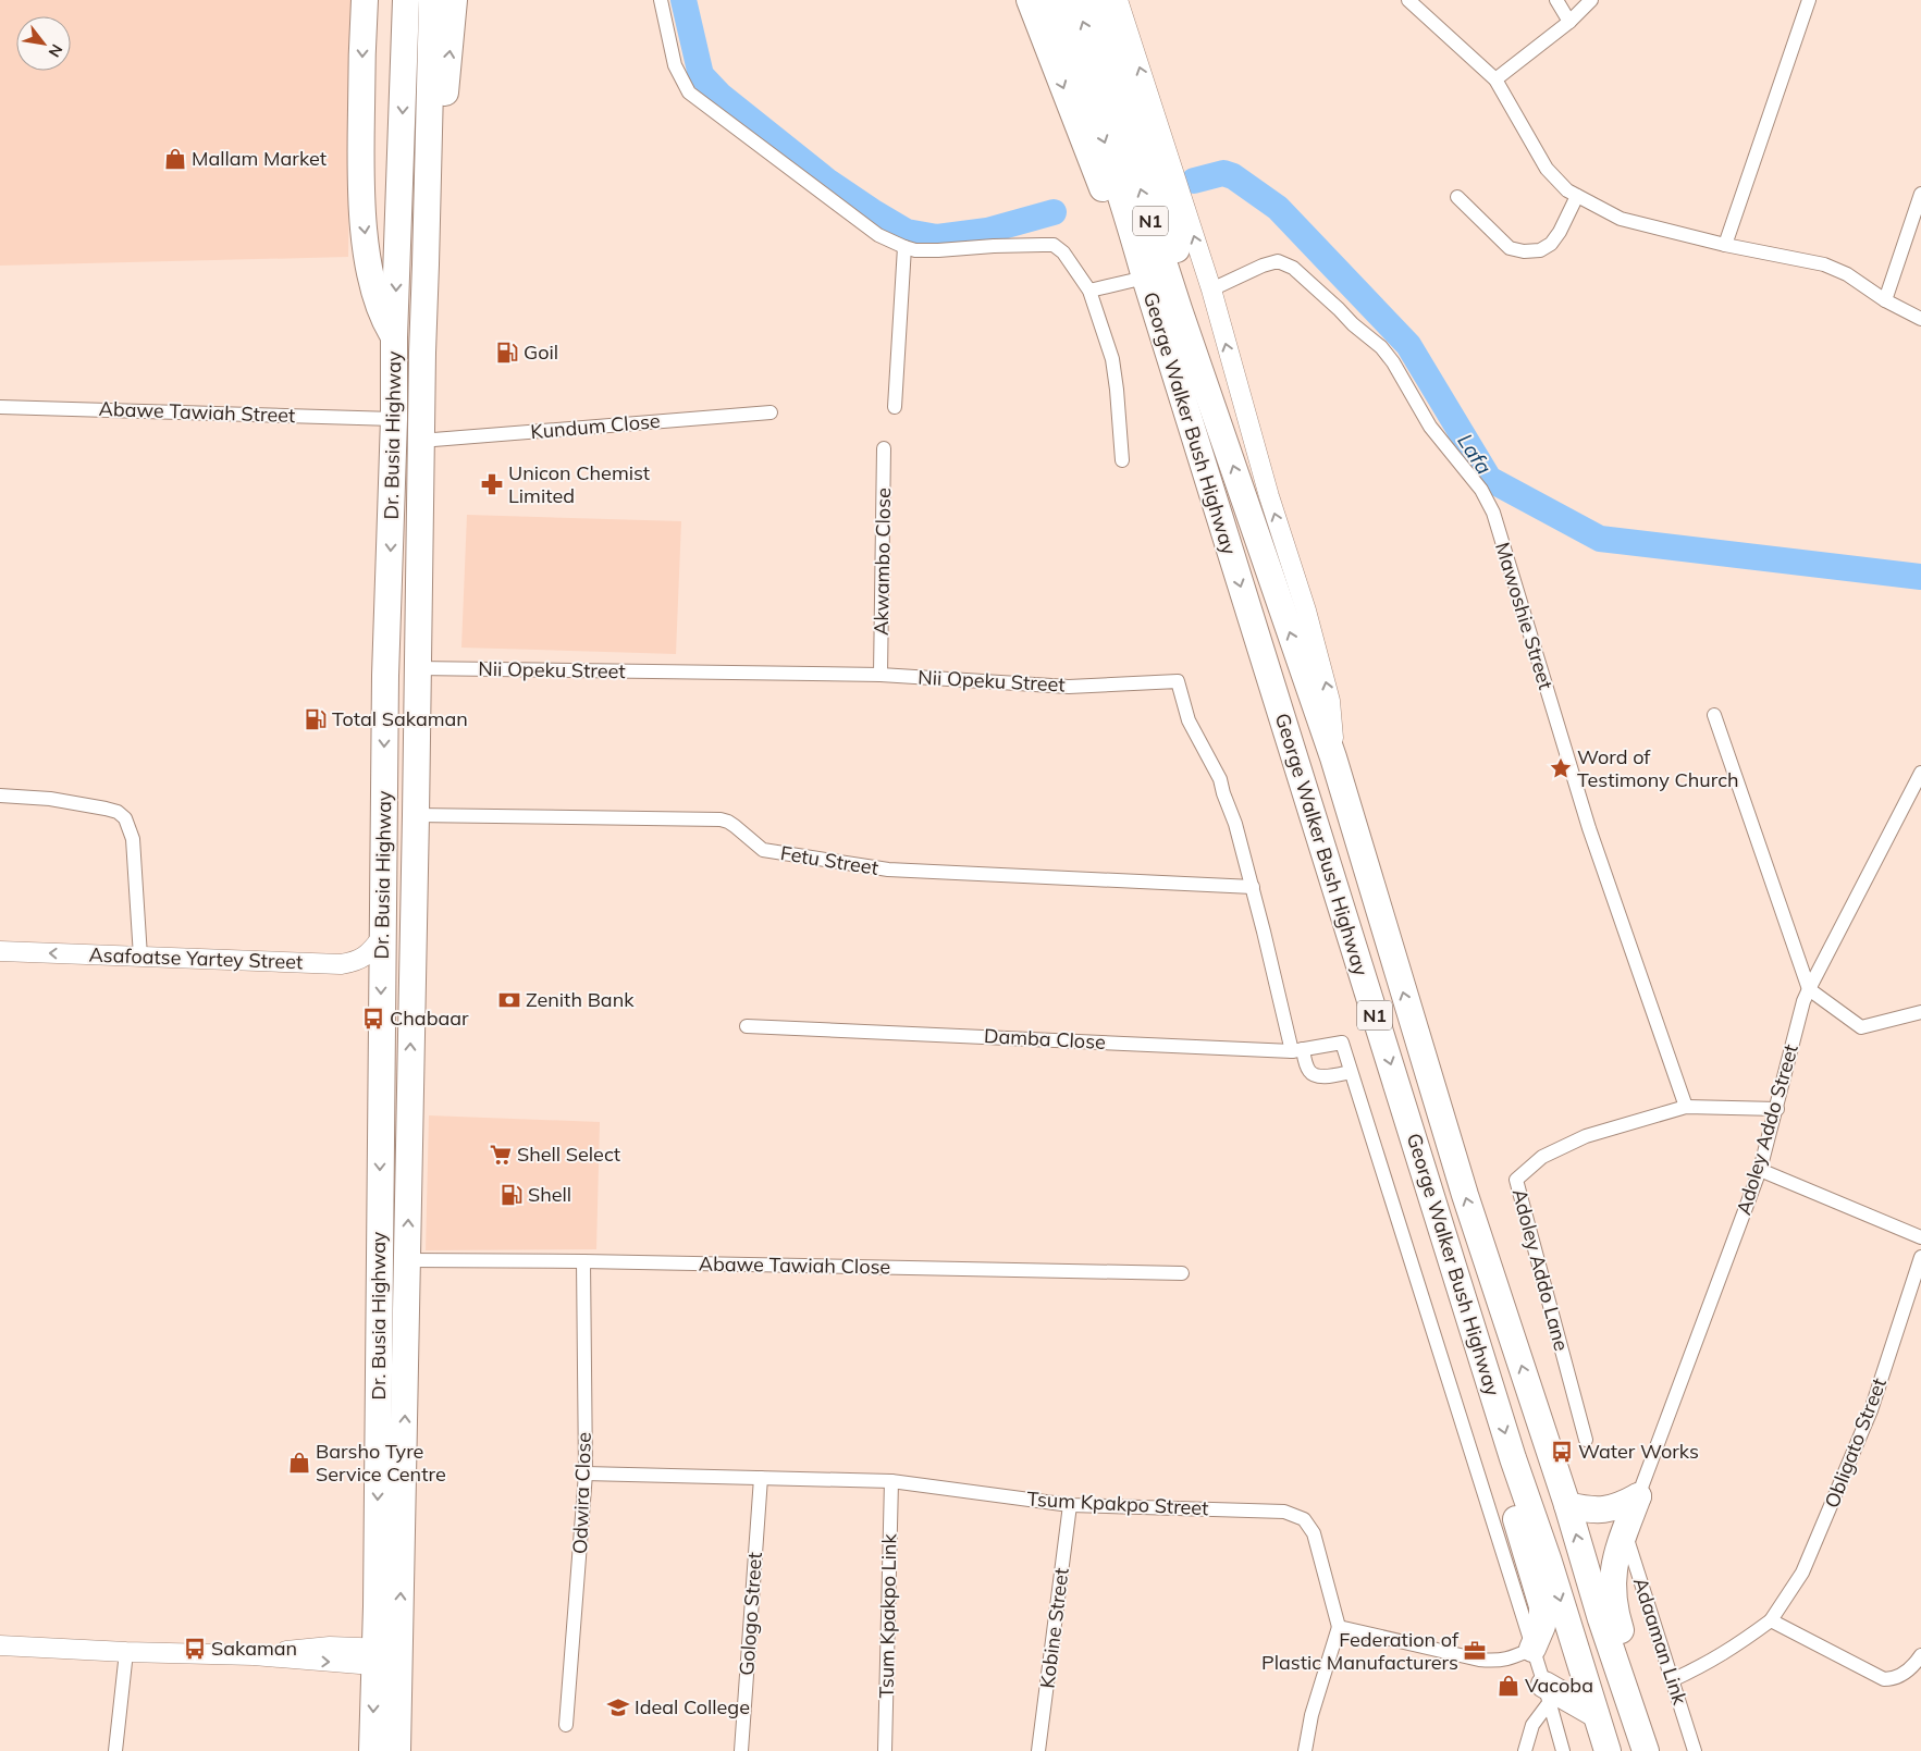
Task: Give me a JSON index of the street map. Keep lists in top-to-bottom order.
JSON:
{
  "streets": {
    "highway": ["N1", "George Walker Bush Highway", "Dr. Busia Highway"],
    "street": [
      "Abawe Tawiah Street",
      "Kundum Close",
      "Akwambo Close",
      "Mawoshie Street",
      "Nii Opeku Street",
      "Fetu Street",
      "Asafoatse Yartey Street",
      "Damba Close",
      "Adoley Addo Street",
      "Abawe Tawiah Close",
      "Adoley Addo Lane",
      "Obligato Street",
      "Odwira Close",
      "Tsum Kpakpo Street",
      "Gologo Street",
      "Tsum Kpakpo Link",
      "Kobine Street",
      "Adaaman Link"
    ]
  },
  "crossings": [
    ["N1", "George Walker Bush Highway"],
    ["Abawe Tawiah Street", "Dr. Busia Highway"],
    ["George Walker Bush Highway", "Mawoshie Street"],
    ["Kundum Close", "Dr. Busia Highway"],
    ["Dr. Busia Highway", "Nii Opeku Street"],
    ["Dr. Busia Highway", "Fetu Street"],
    ["Dr. Busia Highway", "Asafoatse Yartey Street"],
    ["Dr. Busia Highway", "Abawe Tawiah Close"],
    ["Akwambo Close", "Nii Opeku Street"],
    ["Mawoshie Street", "Adoley Addo Lane"],
    ["Nii Opeku Street", "Fetu Street"],
    ["Nii Opeku Street", "Damba Close"],
    ["Adoley Addo Street", "Adoley Addo Lane"],
    ["Abawe Tawiah Close", "Odwira Close"],
    ["Obligato Street", "Adaaman Link"],
    ["Odwira Close", "Tsum Kpakpo Street"],
    ["Tsum Kpakpo Street", "Gologo Street"],
    ["Tsum Kpakpo Street", "Tsum Kpakpo Link"],
    ["Tsum Kpakpo Street", "Kobine Street"]
  ],
  "one_way": ["Asafoatse Yartey Street"],
  "water": ["Lafa"],
  "places": {
    "shop": ["Mallam Market", "Barsho Tyre Service Centre", "Vacoba"],
    "fuel station": ["Goil", "Total Sakaman", "Shell"],
    "pharmacy": ["Unicon Chemist Limited"],
    "place": ["Word of Testimony Church"],
    "bank": ["Zenith Bank"],
    "bus stop": ["Chabaar", "Water Works", "Sakaman"],
    "supermarket": ["Shell Select"],
    "office": ["Federation of Plastic Manufacturers"],
    "school or university": ["Ideal College"]
  },
  "north": "bottom right"
}
